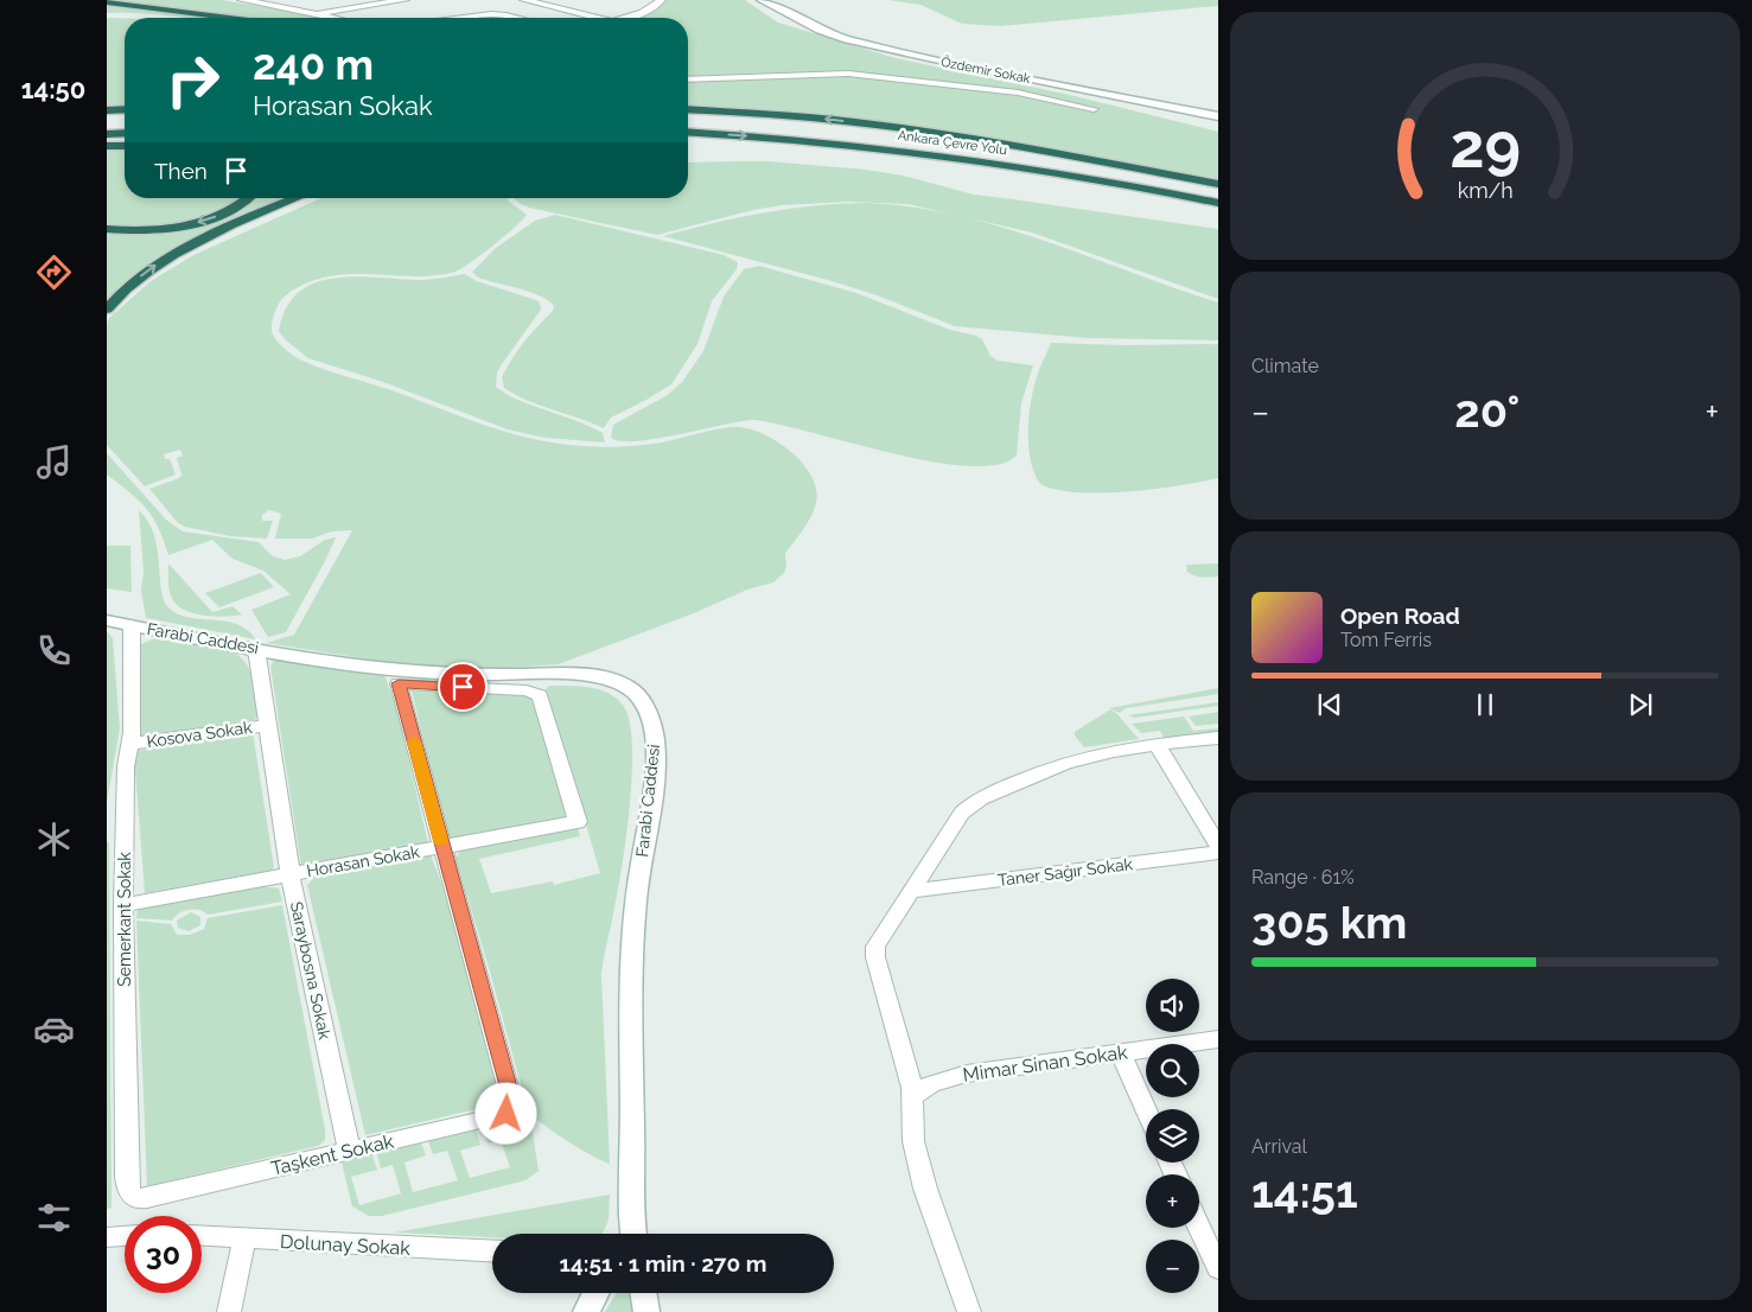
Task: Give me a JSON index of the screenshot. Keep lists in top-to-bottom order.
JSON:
{
  "streets": {
    "highway": ["Ankara Çevre Yolu"],
    "street": [
      "Özdemir Sokak",
      "Farabi Caddesi",
      "Kosova Sokak",
      "Horasan Sokak",
      "Taner Sağır Sokak",
      "Semerkant Sokak",
      "Saraybosna Sokak",
      "Mimar Sinan Sokak",
      "Taşkent Sokak",
      "Dolunay Sokak"
    ]
  },
  "crossings": [
    ["Farabi Caddesi", "Semerkant Sokak"],
    ["Farabi Caddesi", "Saraybosna Sokak"],
    ["Kosova Sokak", "Semerkant Sokak"],
    ["Kosova Sokak", "Saraybosna Sokak"],
    ["Horasan Sokak", "Semerkant Sokak"],
    ["Horasan Sokak", "Saraybosna Sokak"],
    ["Horasan Sokak", "Taşkent Sokak"],
    ["Semerkant Sokak", "Taşkent Sokak"],
    ["Saraybosna Sokak", "Taşkent Sokak"]
  ],
  "page": {
    "tabs": "14:50",
    "turn": ["240 m", "Horasan Sokak"],
    "then": "Then",
    "tile": [
      "Climate",
      ["Range · 61%", "305 km"],
      ["Arrival", "14:51"]
    ],
    "heat": ["−", "20°", "+"],
    "song": ["Open Road", "Tom Ferris"],
    "map_buttons": ["+", "−"],
    "limit": "30",
    "trip": "14:51 · 1 min · 270 m",
    "gauge": ["29", "km/h"]
  }
}
